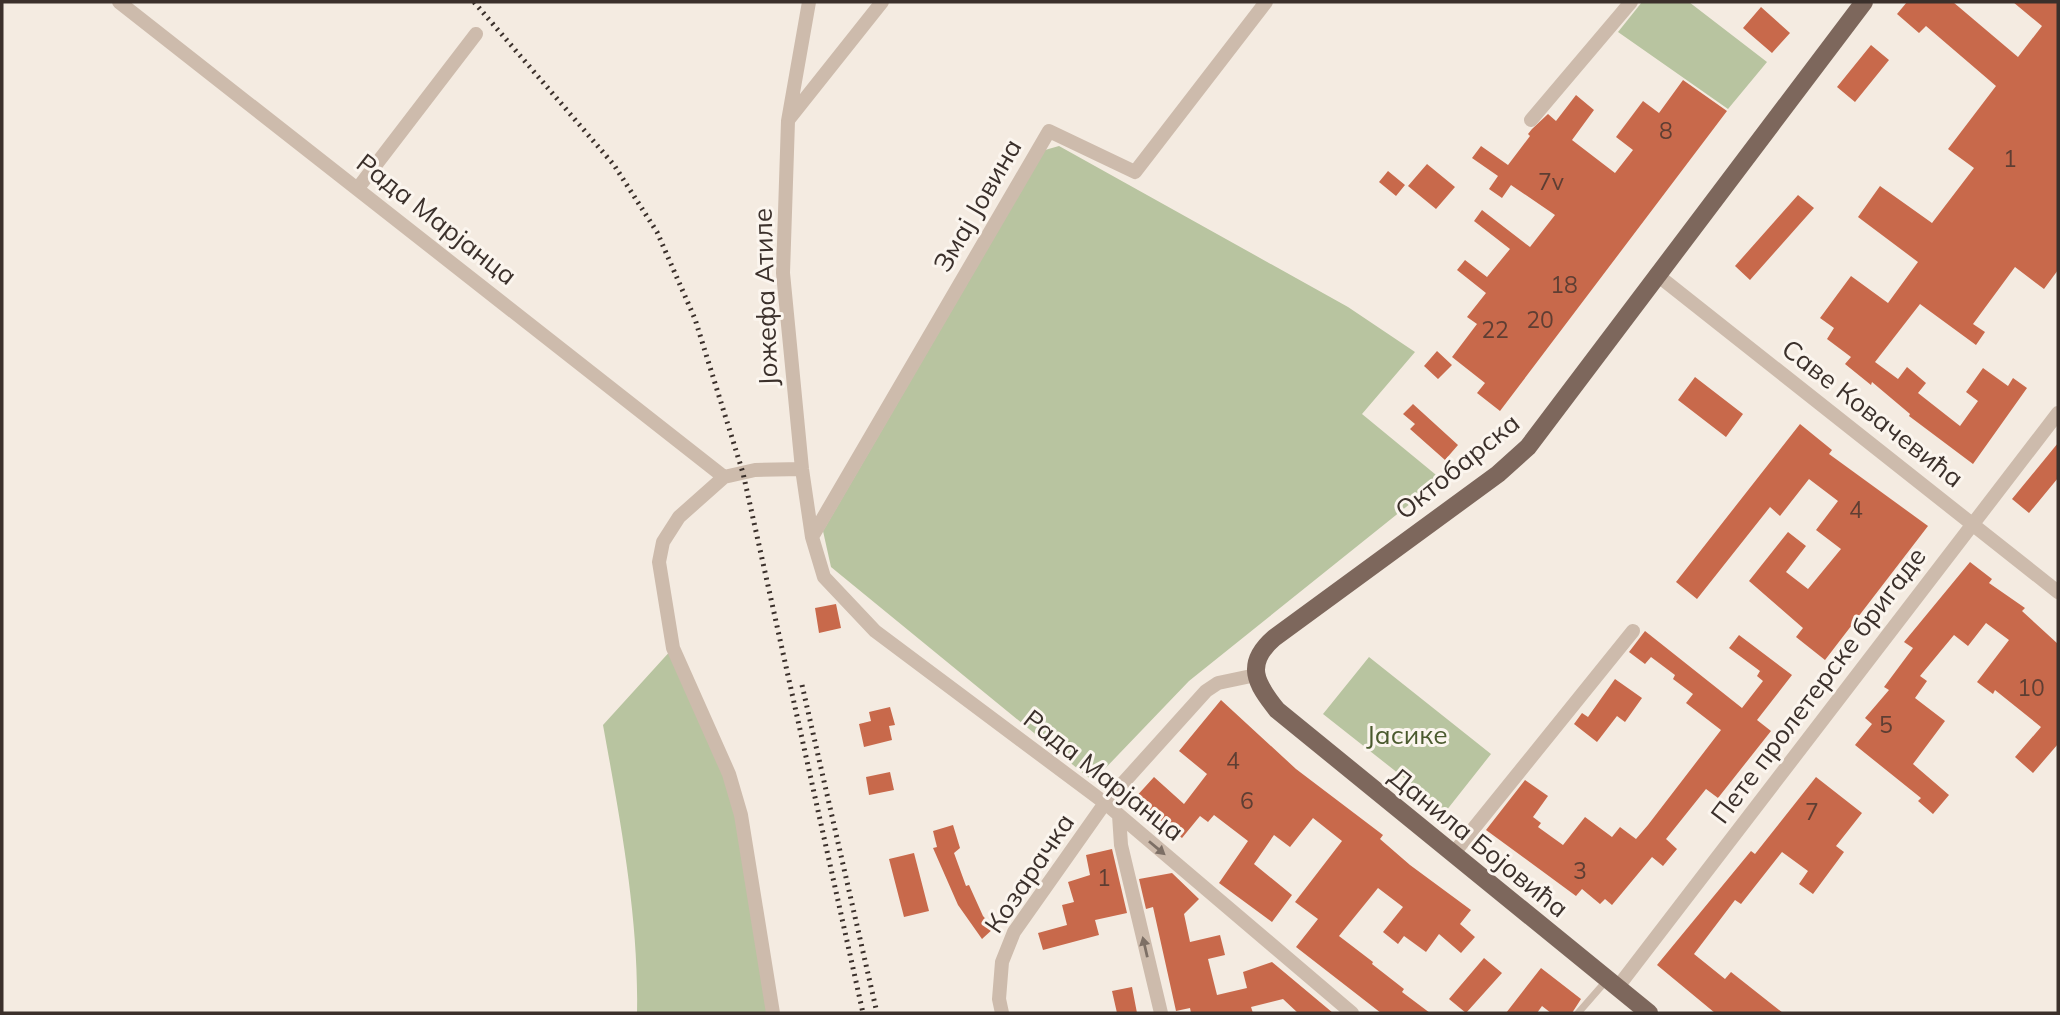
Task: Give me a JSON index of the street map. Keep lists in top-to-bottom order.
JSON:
{
  "streets": {
    "main road": ["Октобарска", "Данила Бојовића"],
    "street": [
      "Змај Јовина",
      "Рада Марјанца",
      "Јожефа Атиле",
      "Саве Ковачевића",
      "Пете пролетерске бригаде",
      "Козарачка"
    ]
  },
  "crossings": [
    ["Змај Јовина", "Јожефа Атиле"],
    ["Рада Марјанца", "Јожефа Атиле"],
    ["Рада Марјанца", "Козарачка"],
    ["Саве Ковачевића", "Октобарска"],
    ["Саве Ковачевића", "Пете пролетерске бригаде"],
    ["Октобарска", "Данила Бојовића"],
    ["Пете пролетерске бригаде", "Данила Бојовића"]
  ],
  "parks": ["Јасике"],
  "house_numbers": [
    "8",
    "1",
    "7v",
    "18",
    "20",
    "22",
    "4",
    "10",
    "5",
    "4",
    "6",
    "7",
    "3",
    "1"
  ]
}
